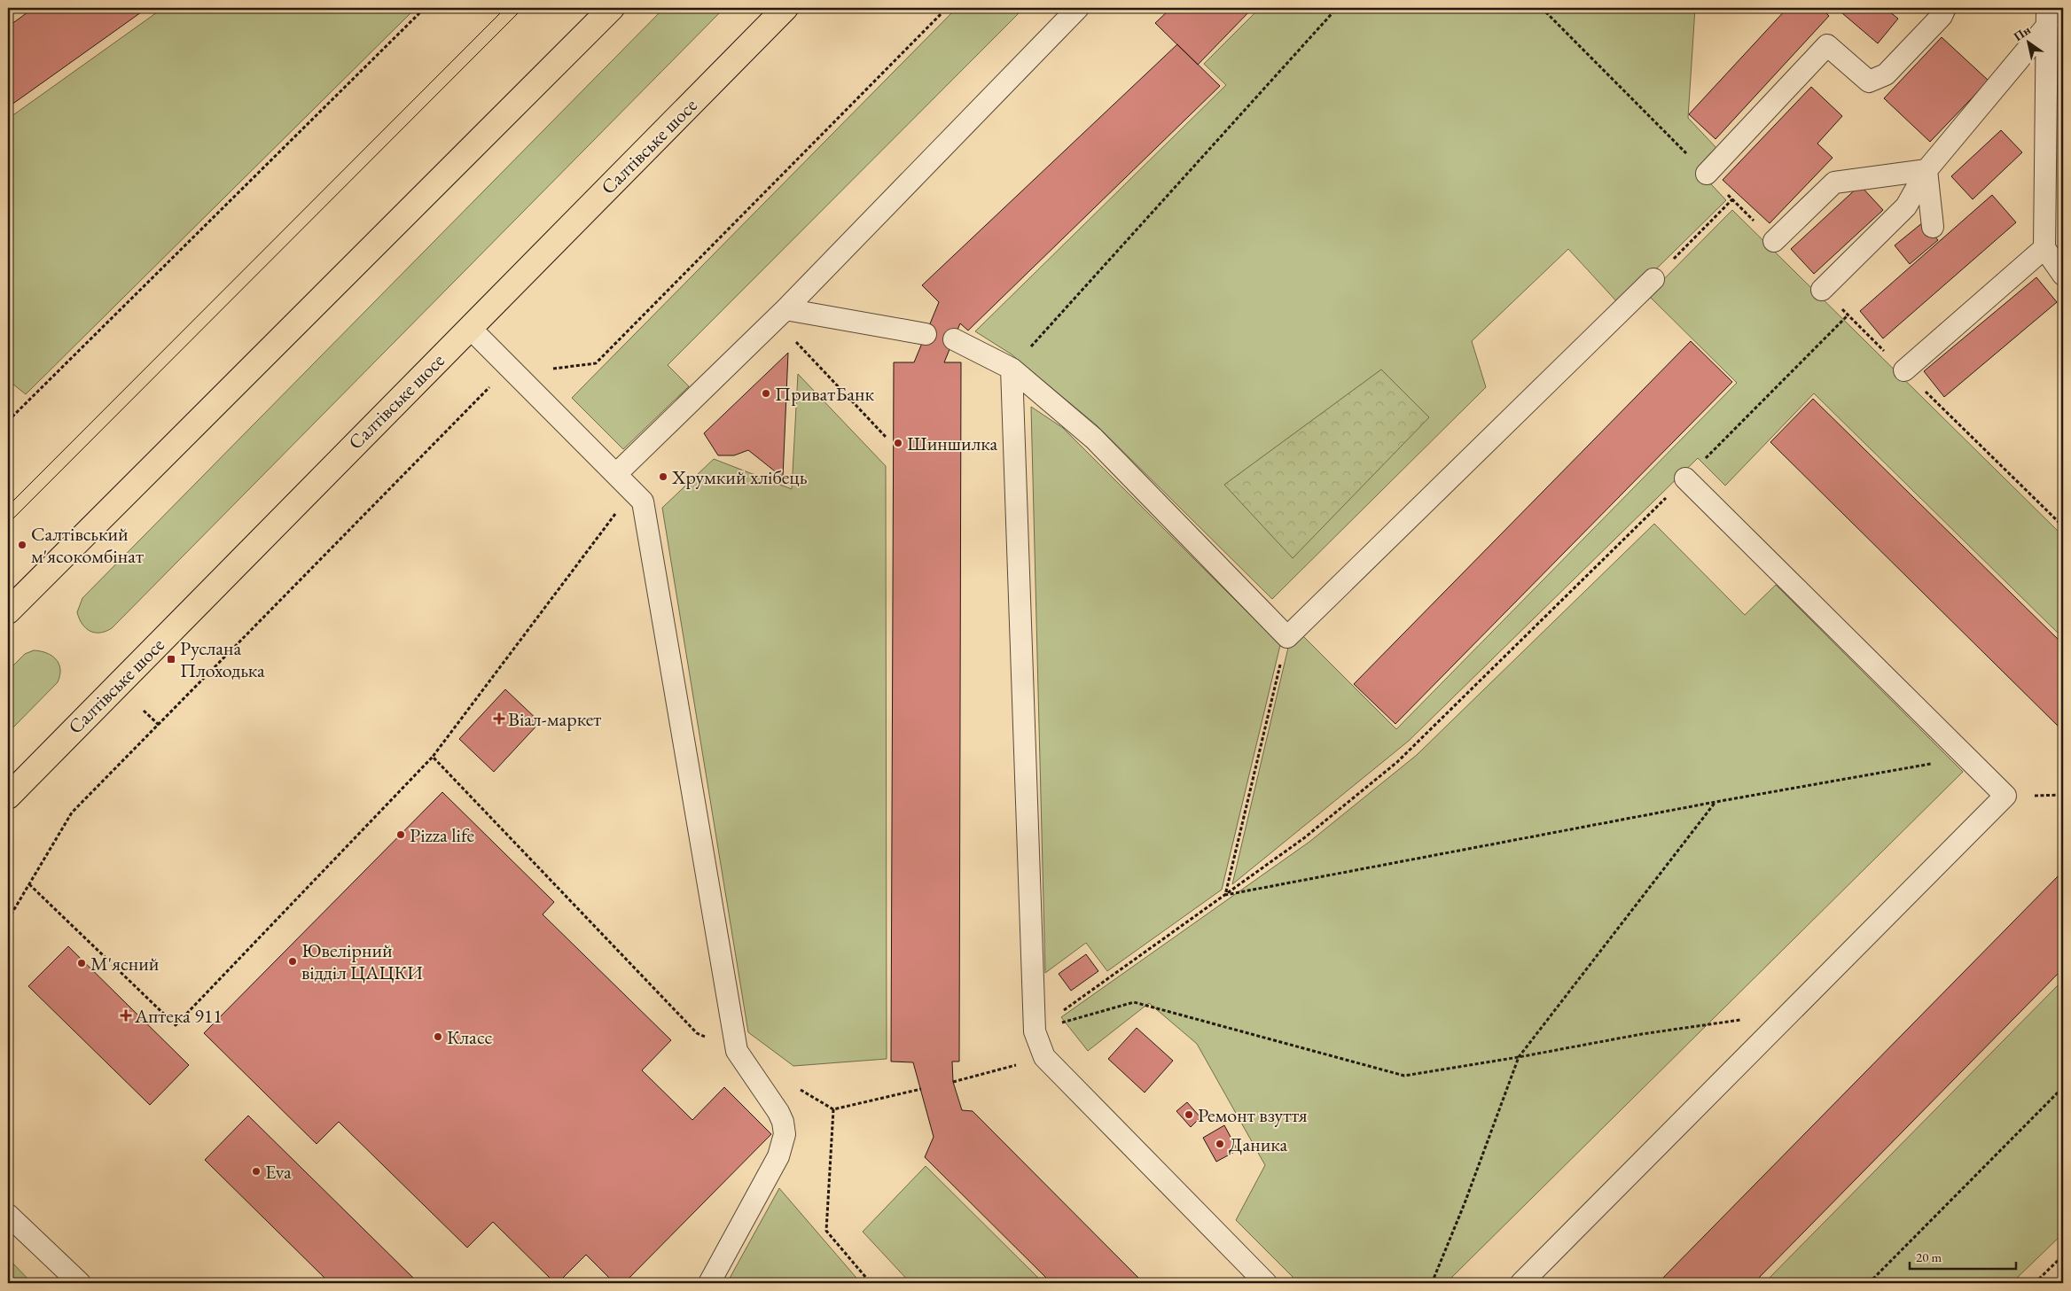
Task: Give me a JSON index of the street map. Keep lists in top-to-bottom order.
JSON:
{
  "streets": {
    "main road": ["Салтівське шосе"]
  },
  "places": {
    "other": [
      "ПриватБанк",
      "Шиншилка",
      "Хрумкий хлібець",
      "Салтівський м'ясокомбінат",
      "Pizza life",
      "Ювелірний відділ ЦАЦКИ",
      "М'ясний",
      "Класс",
      "Ремонт взуття",
      "Даника",
      "Eva"
    ],
    "transit": ["Руслана Плоходька"],
    "health": ["Віал-маркет", "Аптека 911"]
  },
  "scale_bar": "20 m",
  "north": "top left"
}
